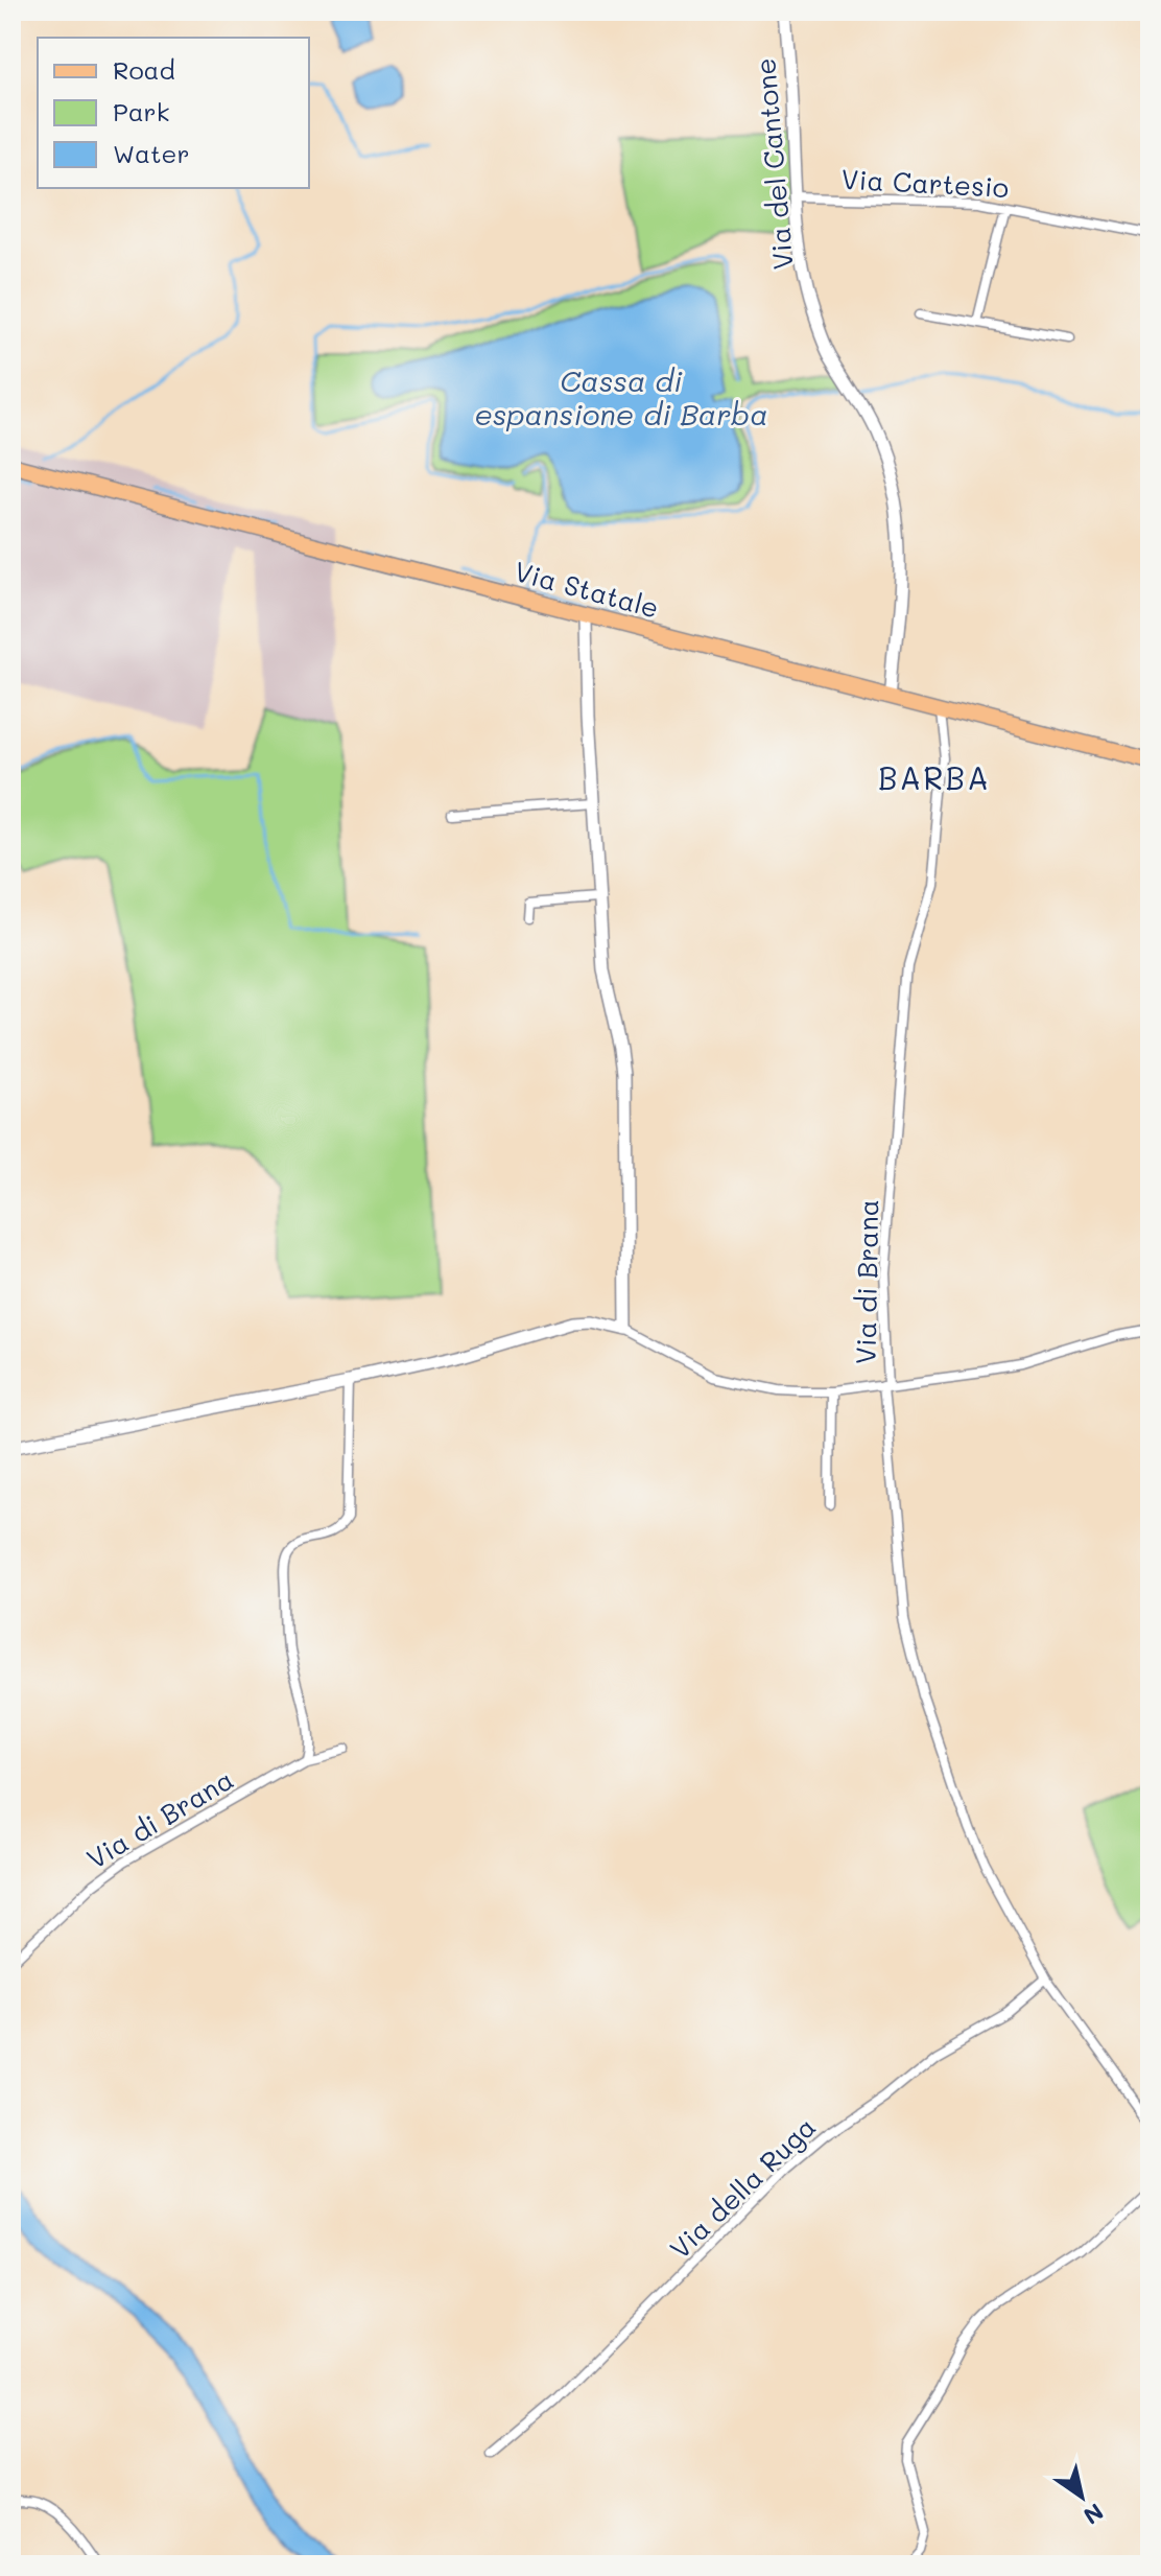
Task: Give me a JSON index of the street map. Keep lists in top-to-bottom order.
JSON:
{
  "streets": {
    "main road": ["Via Statale"],
    "street": [
      "Via del Cantone",
      "Via Cartesio",
      "Via di Brana",
      "Via della Ruga"
    ]
  },
  "crossings": [
    ["Via del Cantone", "Via Cartesio"],
    ["Via del Cantone", "Via Statale"],
    ["Via Statale", "Via di Brana"]
  ],
  "districts": ["BARBA"],
  "water": ["Cassa di espansione di Barba"],
  "legend": ["Road", "Park", "Water"],
  "north": "bottom right"
}
